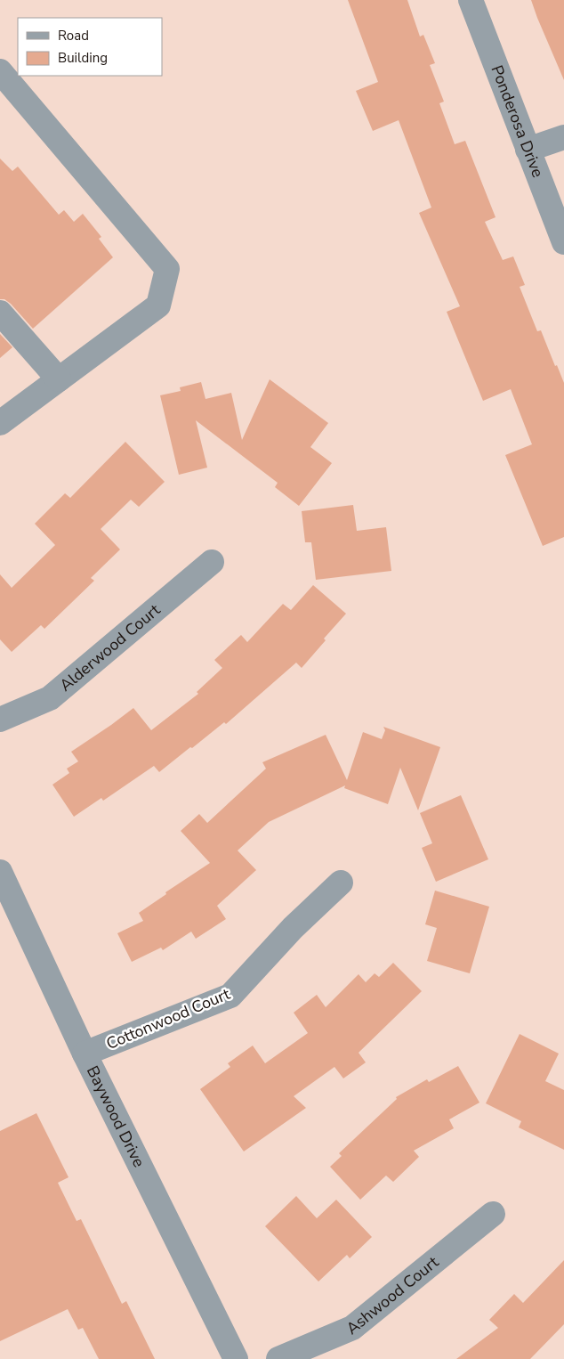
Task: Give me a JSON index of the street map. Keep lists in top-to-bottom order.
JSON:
{
  "streets": {
    "street": [
      "Ponderosa Drive",
      "Alderwood Court",
      "Cottonwood Court",
      "Baywood Drive",
      "Ashwood Court"
    ]
  },
  "crossings": [
    ["Cottonwood Court", "Baywood Drive"]
  ],
  "legend": ["Road", "Building"]
}
